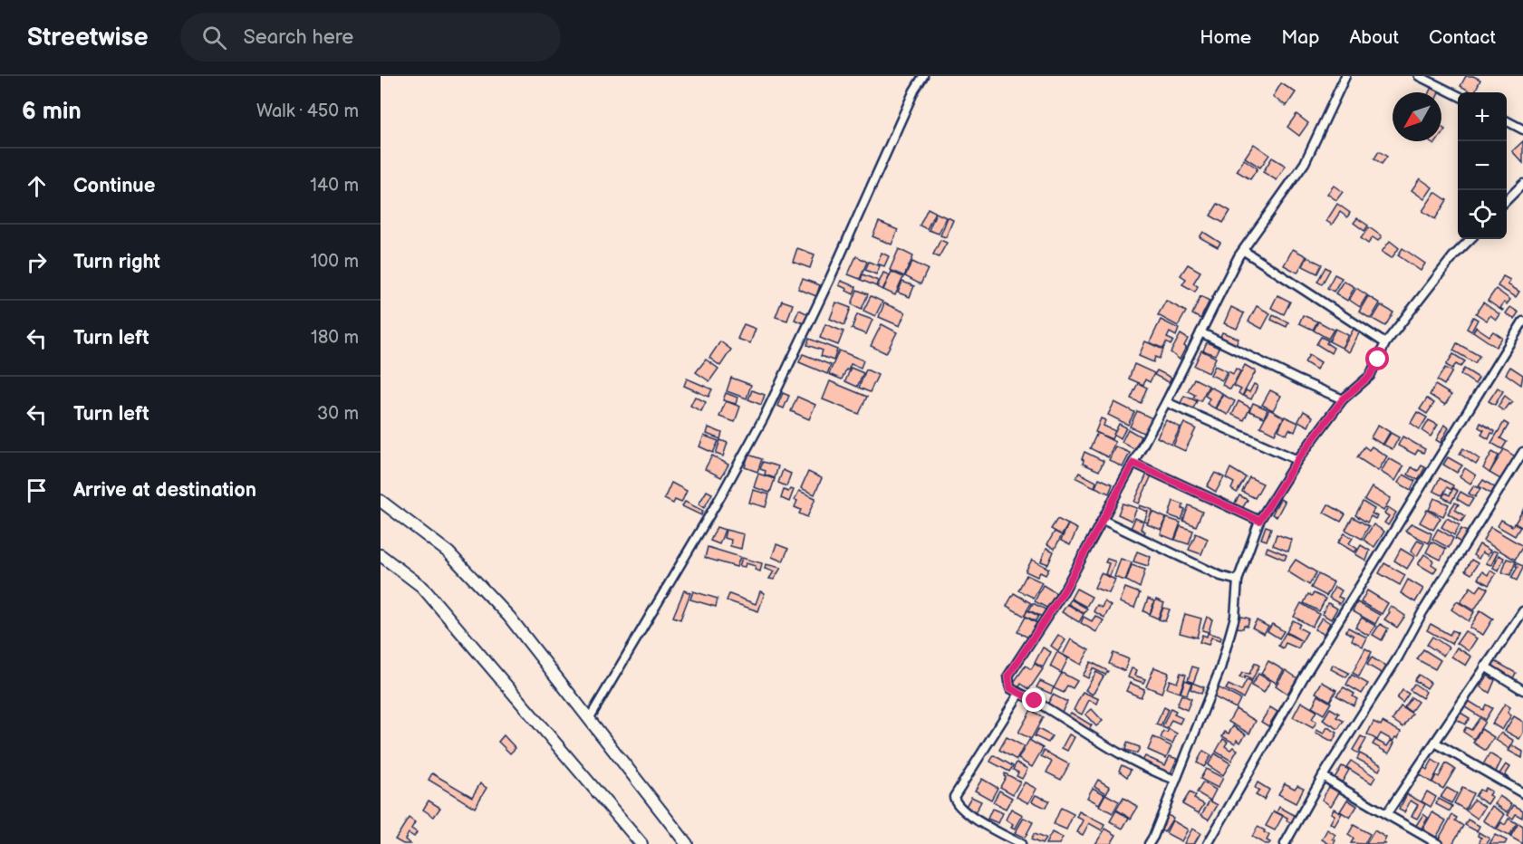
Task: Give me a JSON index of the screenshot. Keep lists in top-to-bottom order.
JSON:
{
  "north": "bottom left",
  "page": {
    "header": "Streetwise",
    "search": "Search here",
    "nav": [
      "Home",
      "Map",
      "About",
      "Contact"
    ],
    "heading": ["6 min", "Walk · 450 m"],
    "map_buttons": ["+", "−"],
    "list": [
      ["Continue", "140 m"],
      ["Turn right", "100 m"],
      ["Turn left", "180 m"],
      ["Turn left", "30 m"],
      "Arrive at destination"
    ]
  }
}
